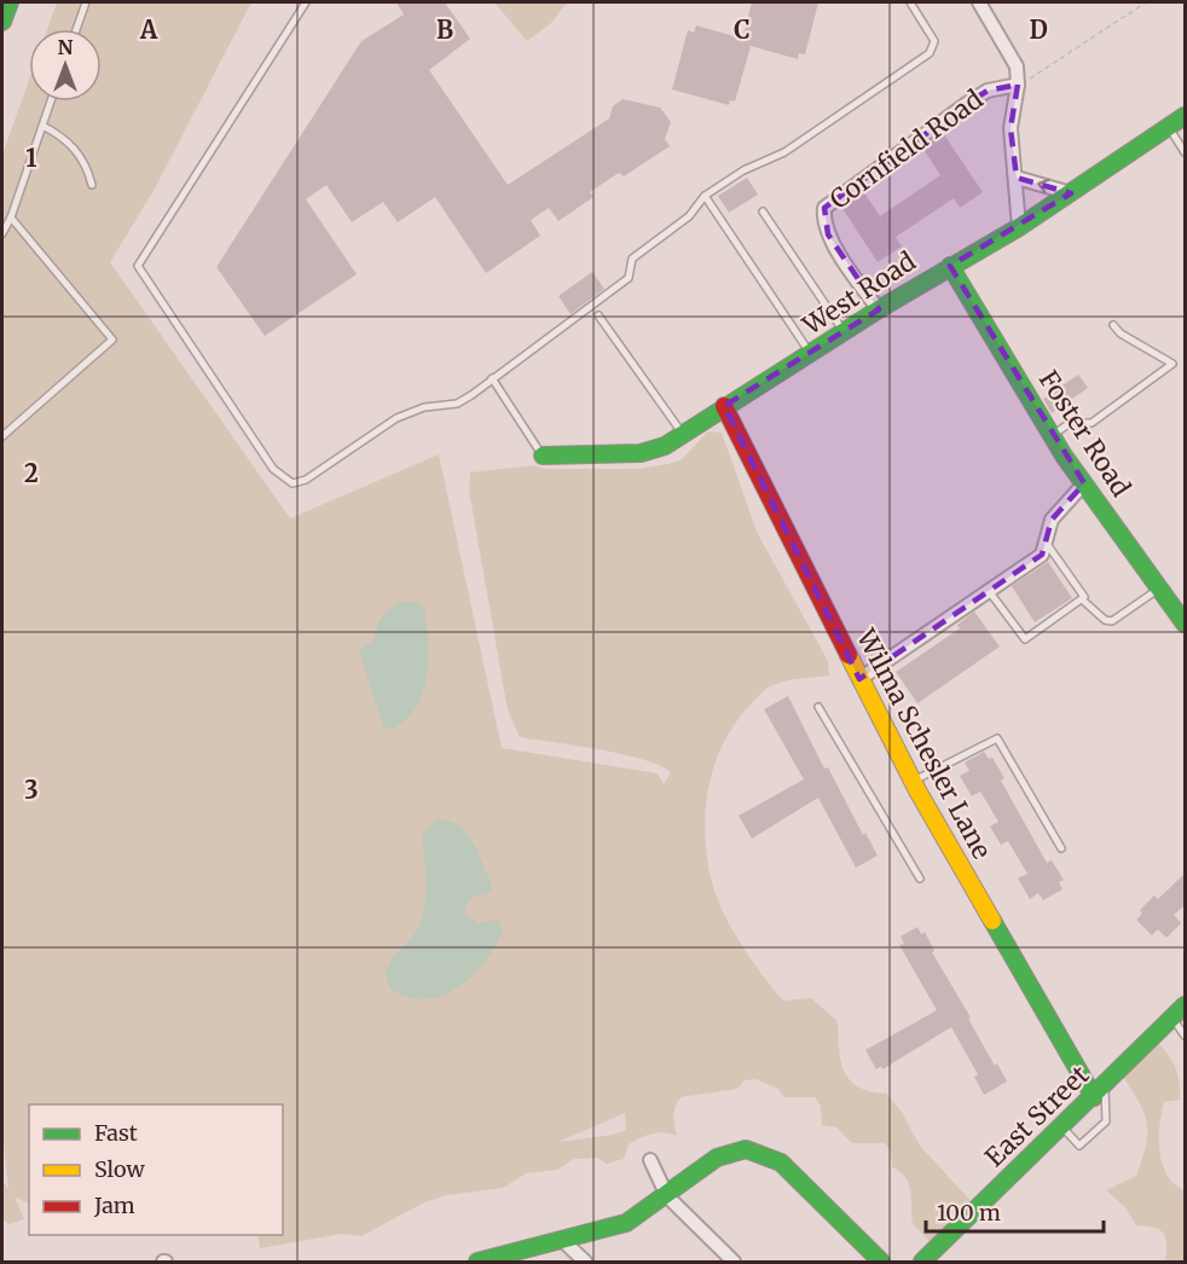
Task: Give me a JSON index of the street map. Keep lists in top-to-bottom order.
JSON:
{
  "streets": {
    "street": [
      "Cornfield Road",
      "West Road",
      "Foster Road",
      "Wilma Schesler Lane",
      "East Street"
    ]
  },
  "crossings": [
    ["Cornfield Road", "West Road"],
    ["West Road", "Foster Road"],
    ["West Road", "Wilma Schesler Lane"],
    ["Wilma Schesler Lane", "East Street"]
  ],
  "legend": ["Fast", "Slow", "Jam"],
  "scale_bar": "100 m",
  "north": "top",
  "grid": {
    "columns": [
      "A",
      "B",
      "C",
      "D"
    ],
    "rows": ["1", "2", "3"]
  }
}
